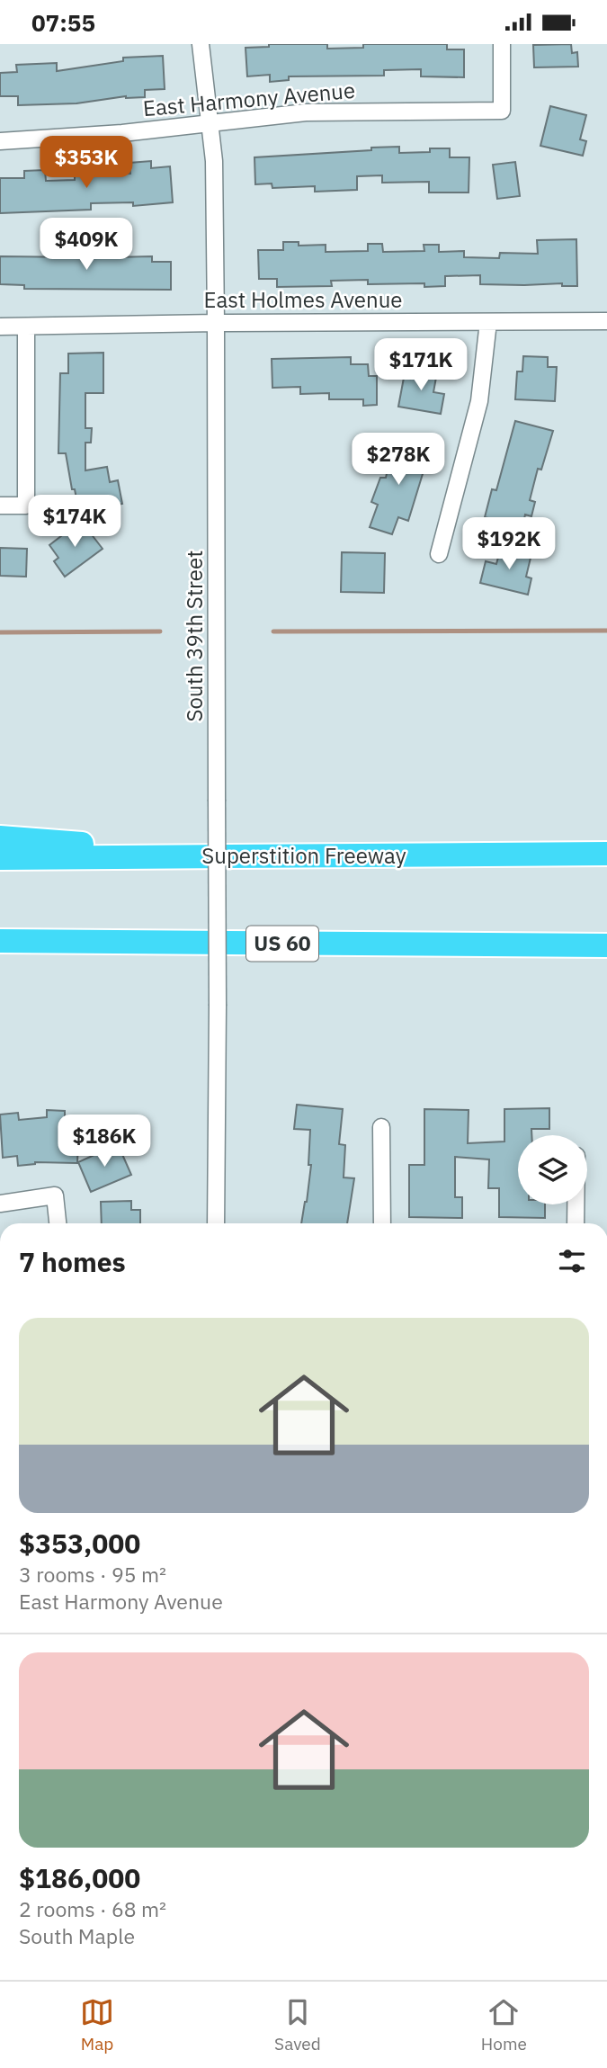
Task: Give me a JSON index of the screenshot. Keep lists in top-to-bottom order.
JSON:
{
  "streets": {
    "highway": ["Superstition Freeway", "US 60"],
    "street": ["East Harmony Avenue", "East Holmes Avenue", "South 39th Street"]
  },
  "crossings": [
    ["East Harmony Avenue", "South 39th Street"],
    ["East Holmes Avenue", "South 39th Street"]
  ],
  "page": {
    "status": "07:55",
    "price": [
      "$353K",
      "$409K",
      "$171K",
      "$278K",
      "$174K",
      "$192K",
      "$186K"
    ],
    "heading": "7 homes",
    "list": [
      {
        "name": "$353,000",
        "note": "3 rooms · 95 m² · East Harmony Avenue"
      },
      {
        "name": "$186,000",
        "note": "2 rooms · 68 m² · South Maple"
      }
    ],
    "tabs": ["Map", "Saved", "Home"]
  }
}
